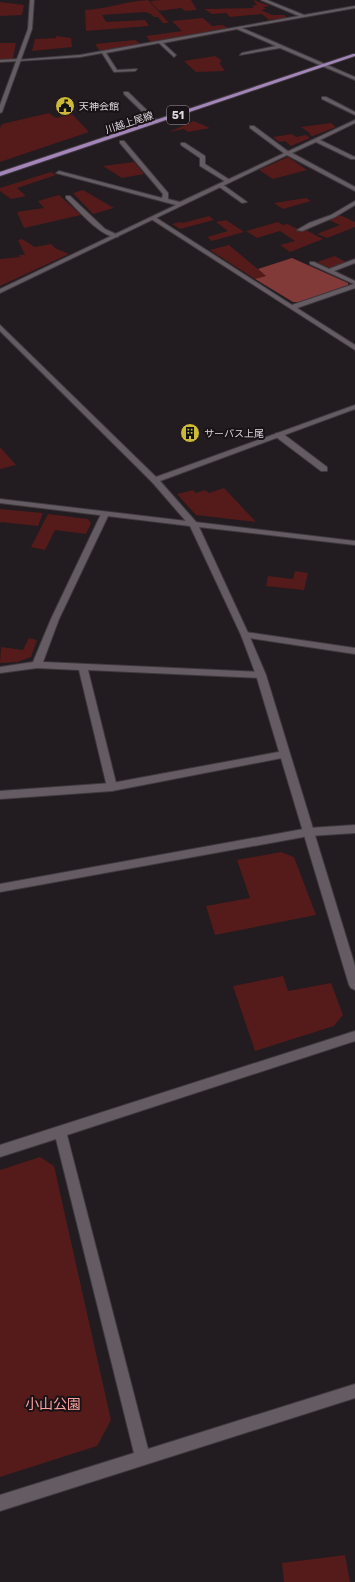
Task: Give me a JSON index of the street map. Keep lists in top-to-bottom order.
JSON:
{
  "streets": {
    "main road": ["51", "川越上尾線"]
  },
  "parks": ["小山公園"],
  "places": {
    "public building": ["天神会館"],
    "building": ["サーパス上尾"]
  }
}
